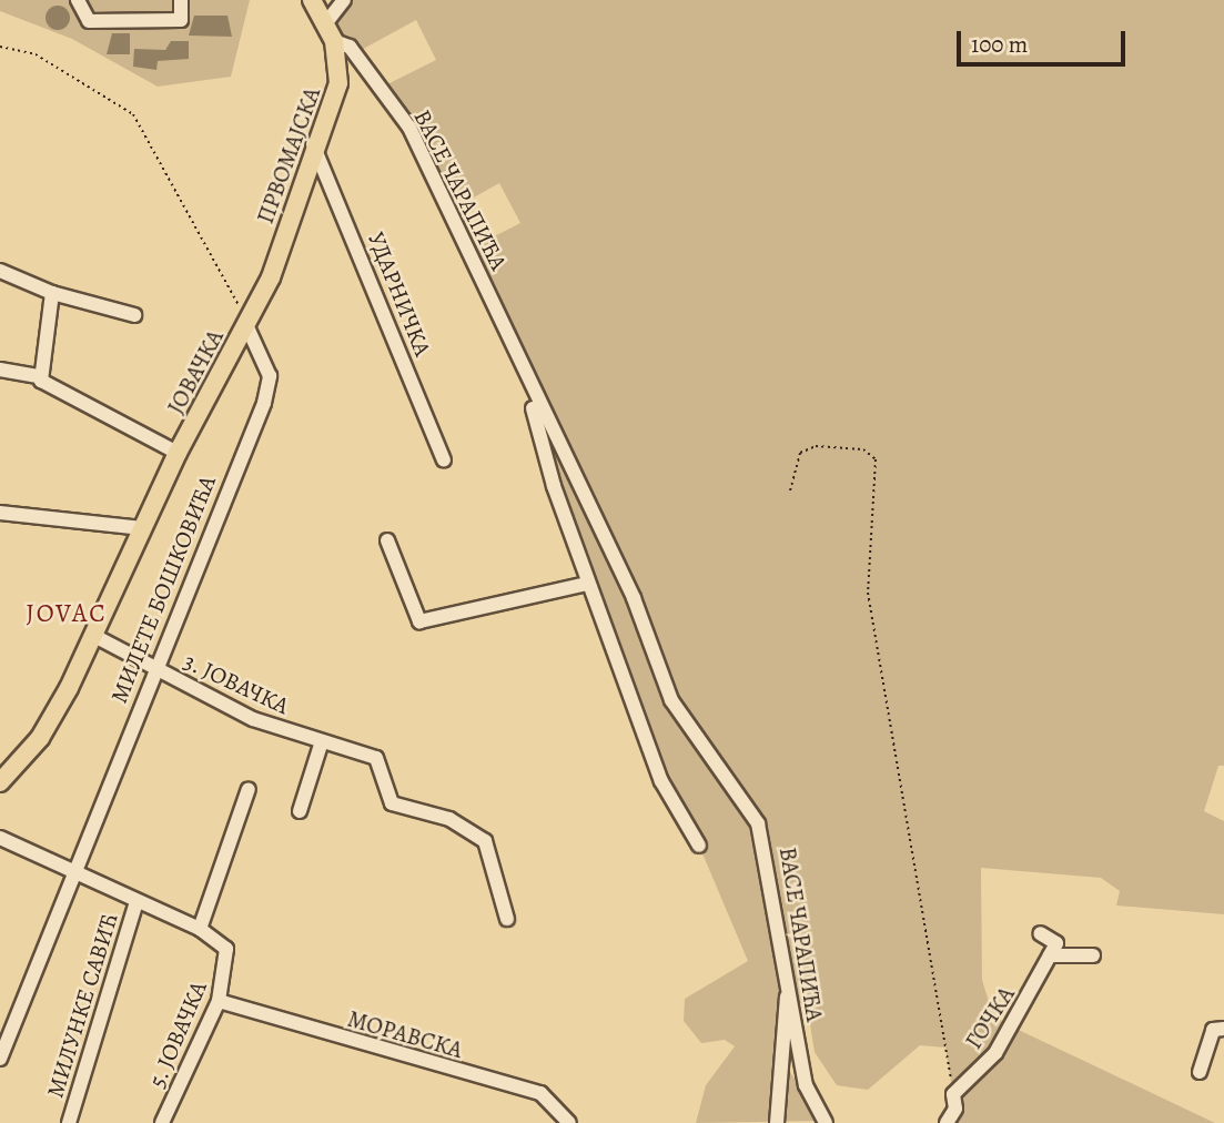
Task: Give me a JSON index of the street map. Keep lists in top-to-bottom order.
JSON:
{
  "streets": {
    "main road": ["ПРВОМАЈСКА", "ЈОВАЧКА"],
    "street": [
      "ВАСЕ ЧАРАПИЋА",
      "УДАРНИЧКА",
      "МИЛЕТЕ БОШКОВИЋА",
      "3. ЈОВАЧКА",
      "МИЛУНКЕ САВИЋ",
      "ГОЧКА",
      "5. ЈОВАЧКА",
      "МОРАВСКА"
    ]
  },
  "crossings": [
    ["ПРВОМАЈСКА", "ВАСЕ ЧАРАПИЋА"],
    ["ПРВОМАЈСКА", "УДАРНИЧКА"],
    ["ПРВОМАЈСКА", "ЈОВАЧКА"],
    ["ПРВОМАЈСКА", "МИЛЕТЕ БОШКОВИЋА"],
    ["ЈОВАЧКА", "МИЛЕТЕ БОШКОВИЋА"],
    ["ЈОВАЧКА", "3. ЈОВАЧКА"],
    ["МИЛЕТЕ БОШКОВИЋА", "3. ЈОВАЧКА"],
    ["МИЛЕТЕ БОШКОВИЋА", "5. ЈОВАЧКА"],
    ["МИЛУНКЕ САВИЋ", "5. ЈОВАЧКА"],
    ["5. ЈОВАЧКА", "МОРАВСКА"]
  ],
  "districts": ["JOVAC"],
  "scale_bar": "100 m"
}
